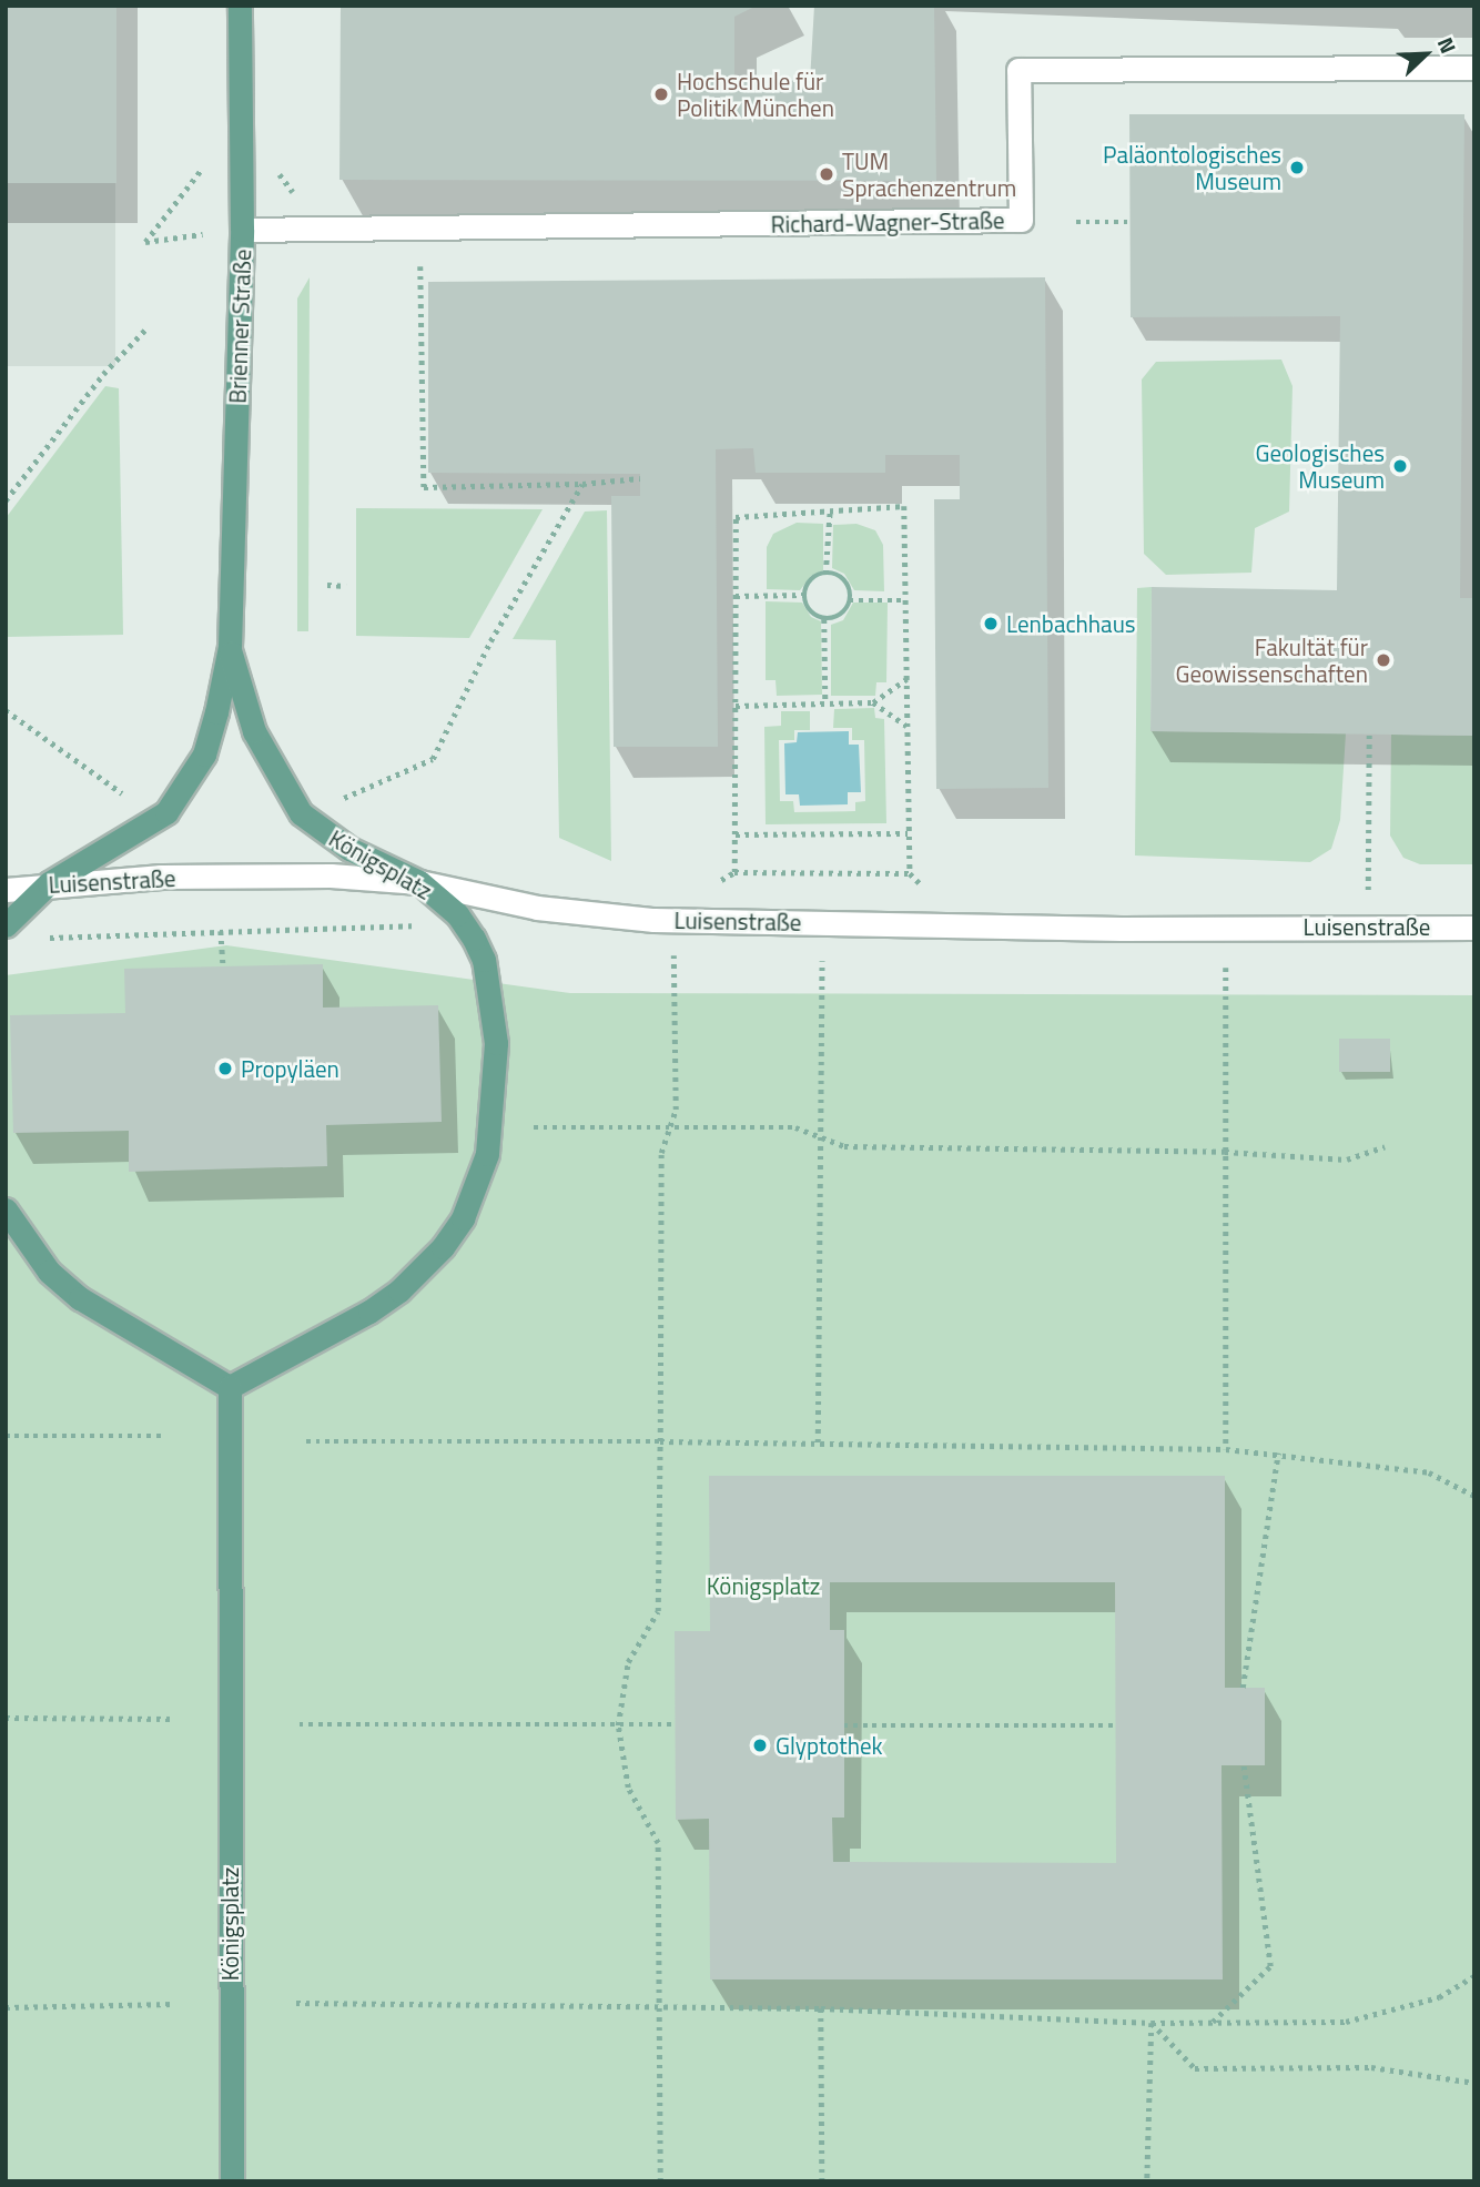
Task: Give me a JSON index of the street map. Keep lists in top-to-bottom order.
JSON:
{
  "streets": {
    "main road": ["Brienner Straße", "Königsplatz"],
    "street": ["Richard-Wagner-Straße", "Luisenstraße"]
  },
  "crossings": [
    ["Richard-Wagner-Straße", "Brienner Straße"],
    ["Brienner Straße", "Königsplatz"],
    ["Königsplatz", "Luisenstraße"]
  ],
  "parks": ["Königsplatz"],
  "places": [
    "Hochschule für Politik München",
    "Paläontologisches Museum",
    "TUM Sprachenzentrum",
    "Geologisches Museum",
    "Lenbachhaus",
    "Fakultät für Geowissenschaften",
    "Propyläen",
    "Glyptothek"
  ],
  "north": "top right"
}
